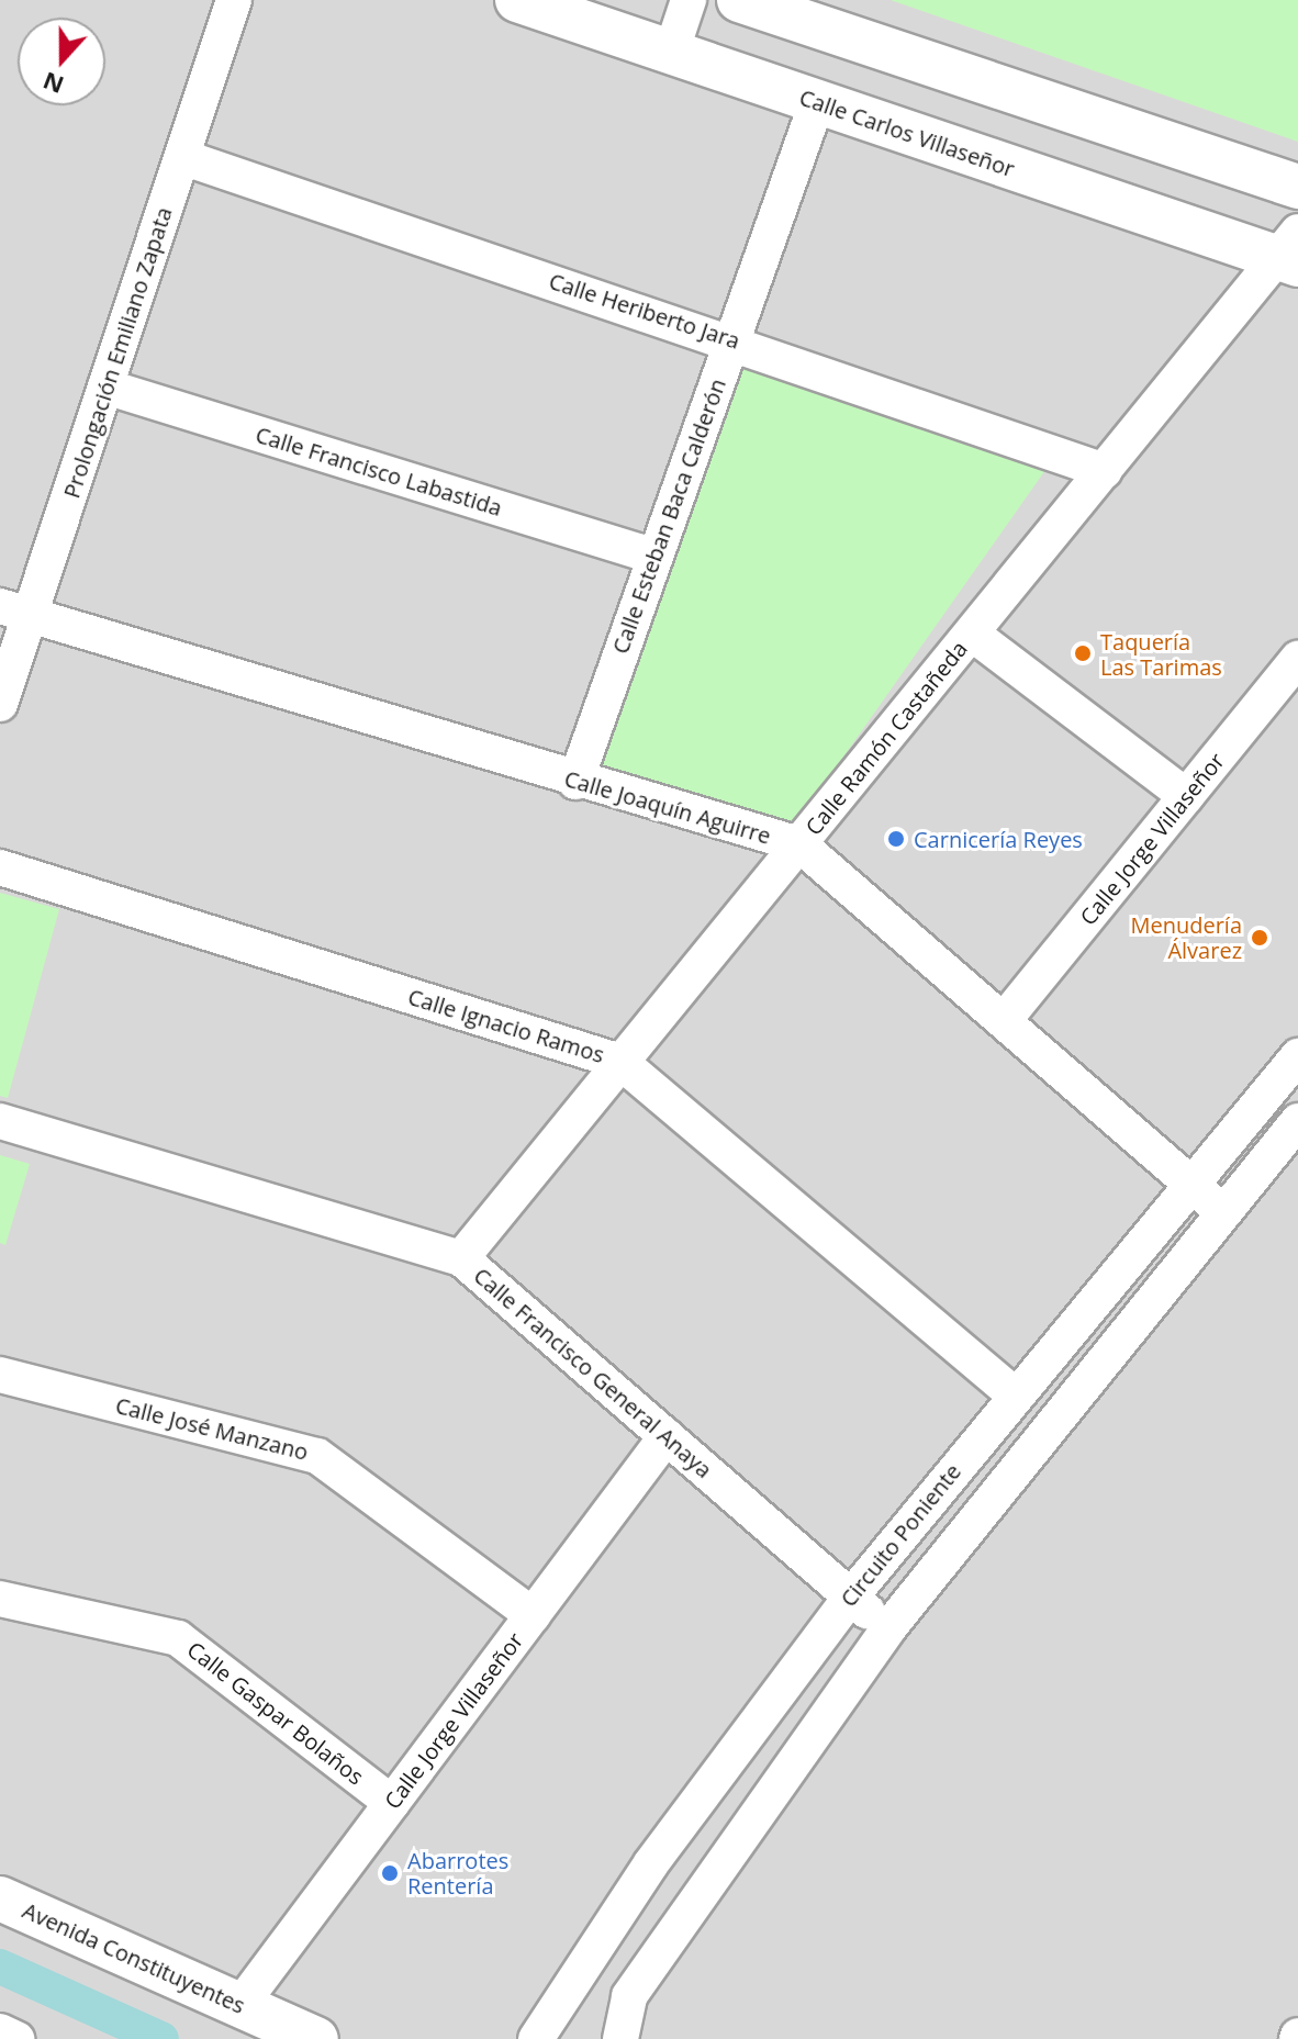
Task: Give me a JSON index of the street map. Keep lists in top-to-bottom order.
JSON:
{
  "streets": {
    "street": [
      "Calle Carlos Villaseñor",
      "Calle Heriberto Jara",
      "Prolongación Emiliano Zapata",
      "Calle Francisco Labastida",
      "Calle Esteban Baca Calderón",
      "Calle Ramón Castañeda",
      "Calle Joaquín Aguirre",
      "Calle Jorge Villaseñor",
      "Calle Ignacio Ramos",
      "Calle Francisco General Anaya",
      "Calle José Manzano",
      "Circuito Poniente",
      "Calle Gaspar Bolaños",
      "Avenida Constituyentes"
    ]
  },
  "crossings": [
    ["Calle Carlos Villaseñor", "Calle Esteban Baca Calderón"],
    ["Calle Carlos Villaseñor", "Calle Ramón Castañeda"],
    ["Calle Heriberto Jara", "Prolongación Emiliano Zapata"],
    ["Calle Heriberto Jara", "Calle Esteban Baca Calderón"],
    ["Calle Heriberto Jara", "Calle Ramón Castañeda"],
    ["Prolongación Emiliano Zapata", "Calle Francisco Labastida"],
    ["Prolongación Emiliano Zapata", "Calle Joaquín Aguirre"],
    ["Calle Francisco Labastida", "Calle Esteban Baca Calderón"],
    ["Calle Esteban Baca Calderón", "Calle Joaquín Aguirre"],
    ["Calle Ramón Castañeda", "Calle Joaquín Aguirre"],
    ["Calle Ramón Castañeda", "Calle Ignacio Ramos"],
    ["Calle Ramón Castañeda", "Calle Francisco General Anaya"],
    ["Calle Joaquín Aguirre", "Calle Jorge Villaseñor"],
    ["Calle Joaquín Aguirre", "Circuito Poniente"],
    ["Calle Jorge Villaseñor", "Calle Francisco General Anaya"],
    ["Calle Jorge Villaseñor", "Calle José Manzano"],
    ["Calle Jorge Villaseñor", "Calle Gaspar Bolaños"],
    ["Calle Jorge Villaseñor", "Avenida Constituyentes"],
    ["Calle Ignacio Ramos", "Circuito Poniente"],
    ["Calle Francisco General Anaya", "Circuito Poniente"]
  ],
  "places": [
    "Taquería Las Tarimas",
    "Carnicería Reyes",
    "Menudería Álvarez",
    "Abarrotes Rentería"
  ],
  "north": "bottom"
}
